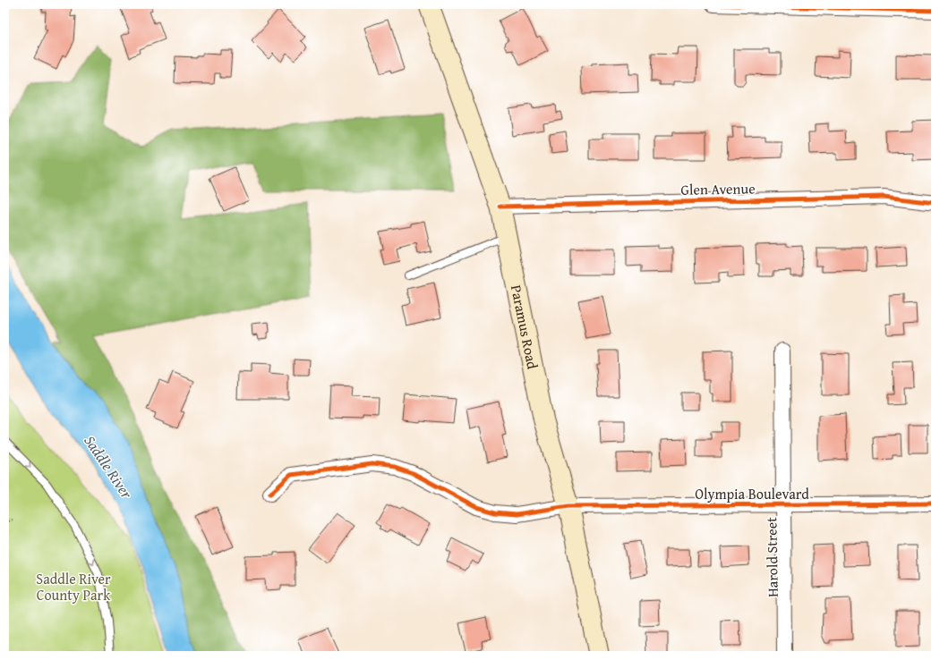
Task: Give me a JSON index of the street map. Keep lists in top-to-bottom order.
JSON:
{
  "streets": {
    "main road": ["Paramus Road"],
    "street": ["Glen Avenue", "Olympia Boulevard", "Harold Street"]
  },
  "crossings": [
    ["Glen Avenue", "Paramus Road"],
    ["Paramus Road", "Olympia Boulevard"],
    ["Olympia Boulevard", "Harold Street"]
  ],
  "water": ["Saddle River"],
  "parks": ["Saddle River County Park"]
}
